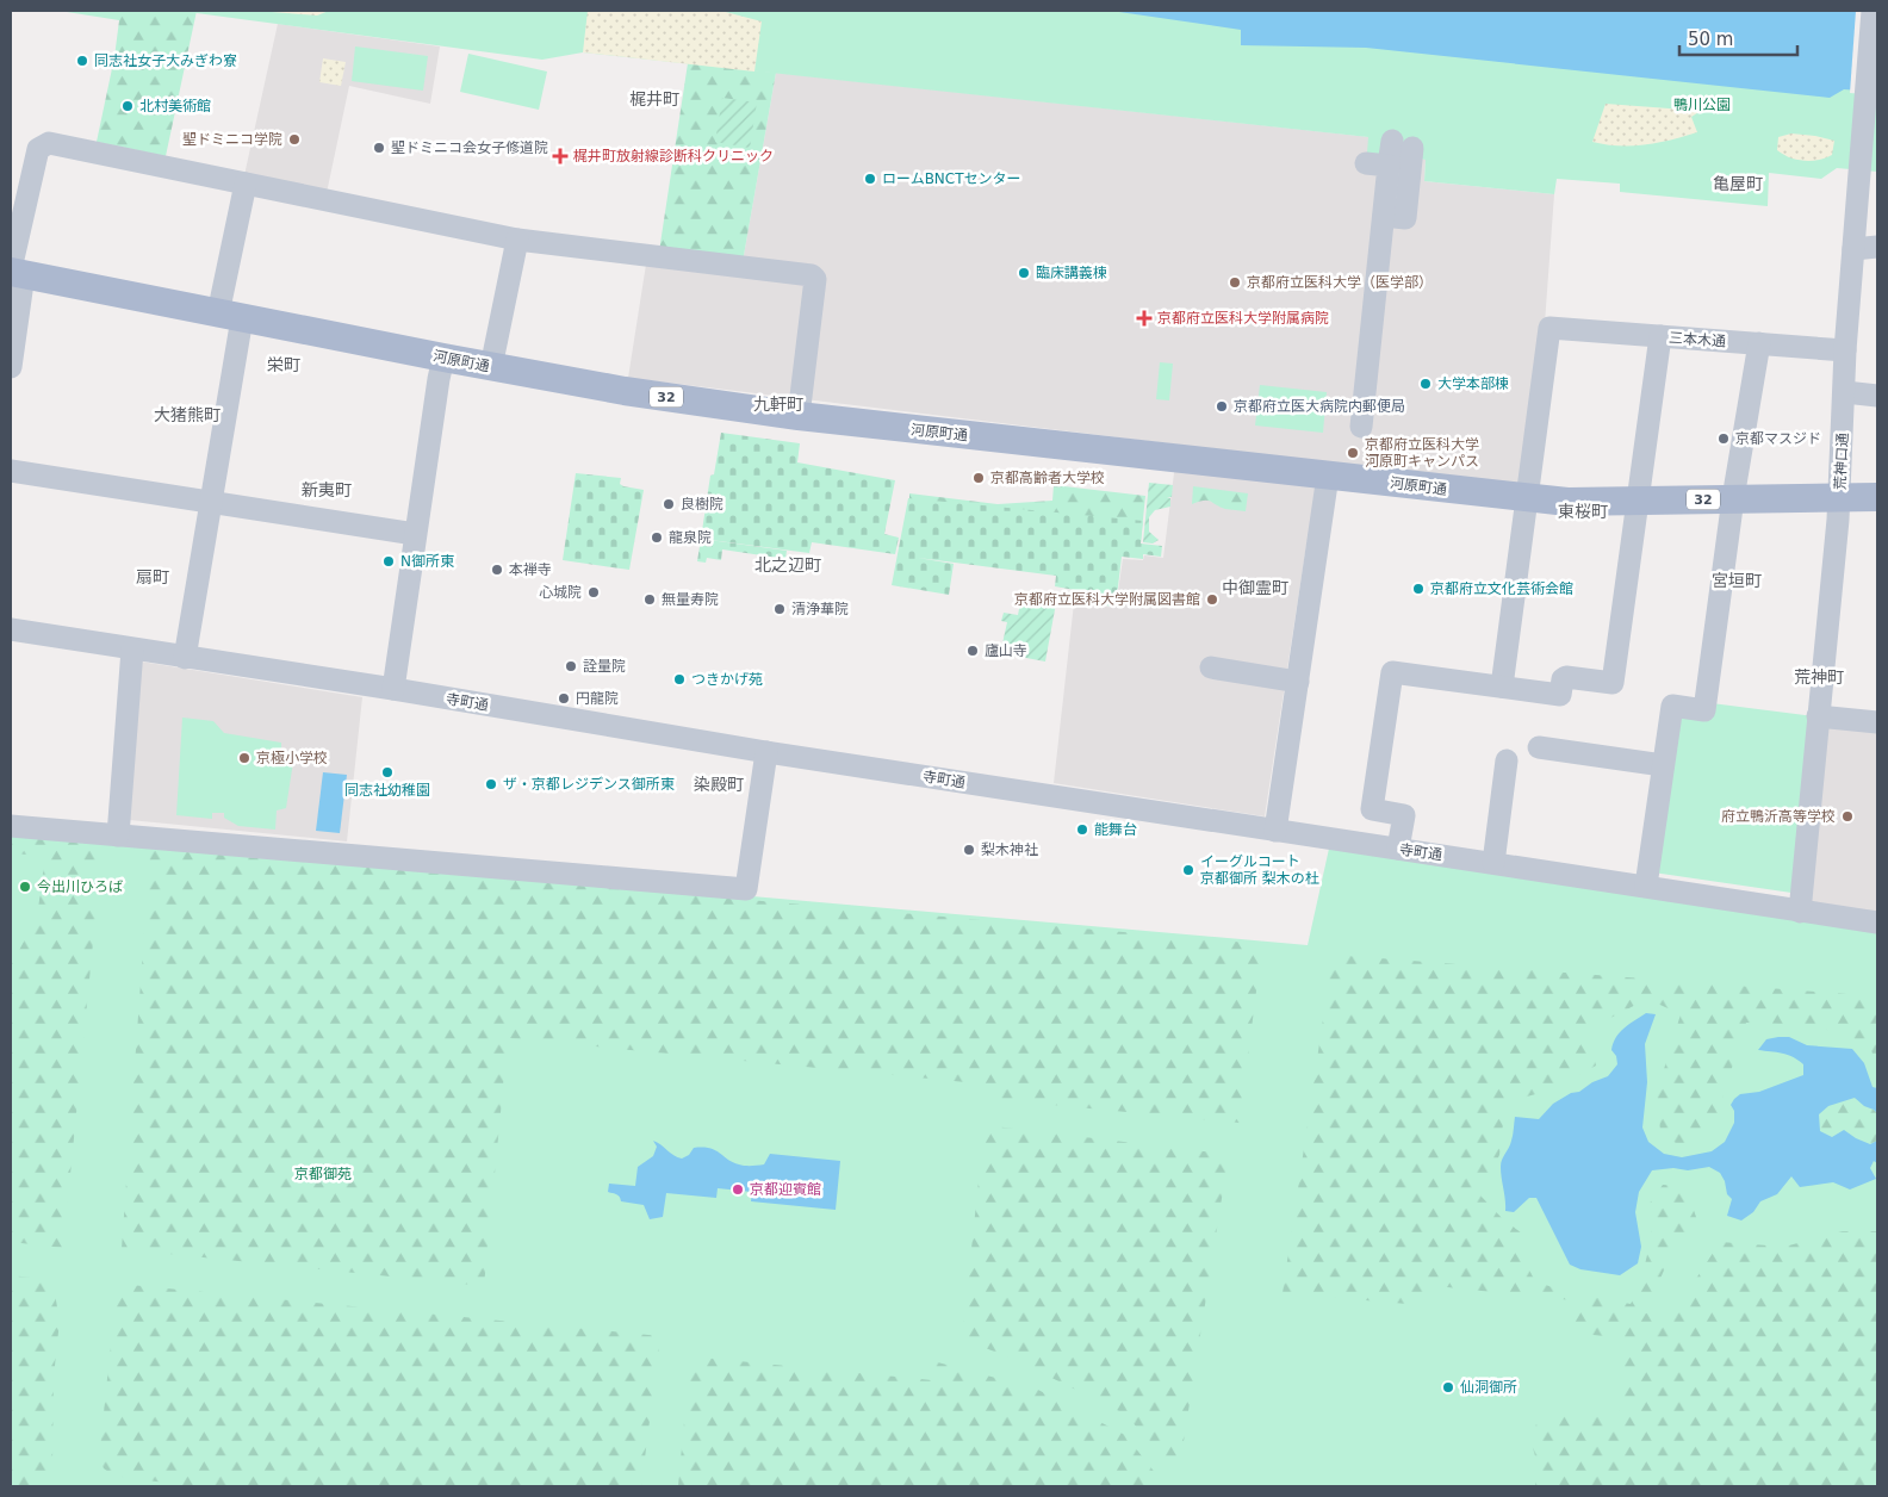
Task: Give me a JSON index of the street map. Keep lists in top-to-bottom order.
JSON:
{
  "streets": {
    "main road": ["河原町通", "32"],
    "street": ["三本木通", "荒神口通", "寺町通"]
  },
  "crossings": [
    ["三本木通", "河原町通"],
    ["三本木通", "荒神口通"],
    ["河原町通", "荒神口通"],
    ["荒神口通", "寺町通"]
  ],
  "districts": [
    "梶井町",
    "亀屋町",
    "栄町",
    "九軒町",
    "大猪熊町",
    "新夷町",
    "東桜町",
    "北之辺町",
    "扇町",
    "宮垣町",
    "中御霊町",
    "荒神町",
    "染殿町"
  ],
  "parks": ["鴨川公園", "京都御苑"],
  "places": {
    "other": [
      "同志社女子大みぎわ寮",
      "北村美術館",
      "聖ドミニコ学院",
      "聖ドミニコ会女子修道院",
      "ロームBNCTセンター",
      "臨床講義棟",
      "京都府立医科大学（医学部）",
      "大学本部棟",
      "京都府立医大病院内郵便局",
      "京都マスジド",
      "京都府立医科大学 河原町キャンパス",
      "京都高齢者大学校",
      "良樹院",
      "龍泉院",
      "N御所東",
      "本禅寺",
      "京都府立文化芸術会館",
      "心城院",
      "無量寿院",
      "京都府立医科大学附属図書館",
      "清浄華院",
      "廬山寺",
      "詮量院",
      "つきかげ苑",
      "円龍院",
      "京極小学校",
      "同志社幼稚園",
      "ザ・京都レジデンス御所東",
      "府立鴨沂高等学校",
      "能舞台",
      "梨木神社",
      "イーグルコート 京都御所 梨木の杜",
      "今出川ひろば",
      "京都迎賓館",
      "仙洞御所"
    ],
    "health": ["梶井町放射線診断科クリニック", "京都府立医科大学附属病院"]
  },
  "scale_bar": "50 m"
}
